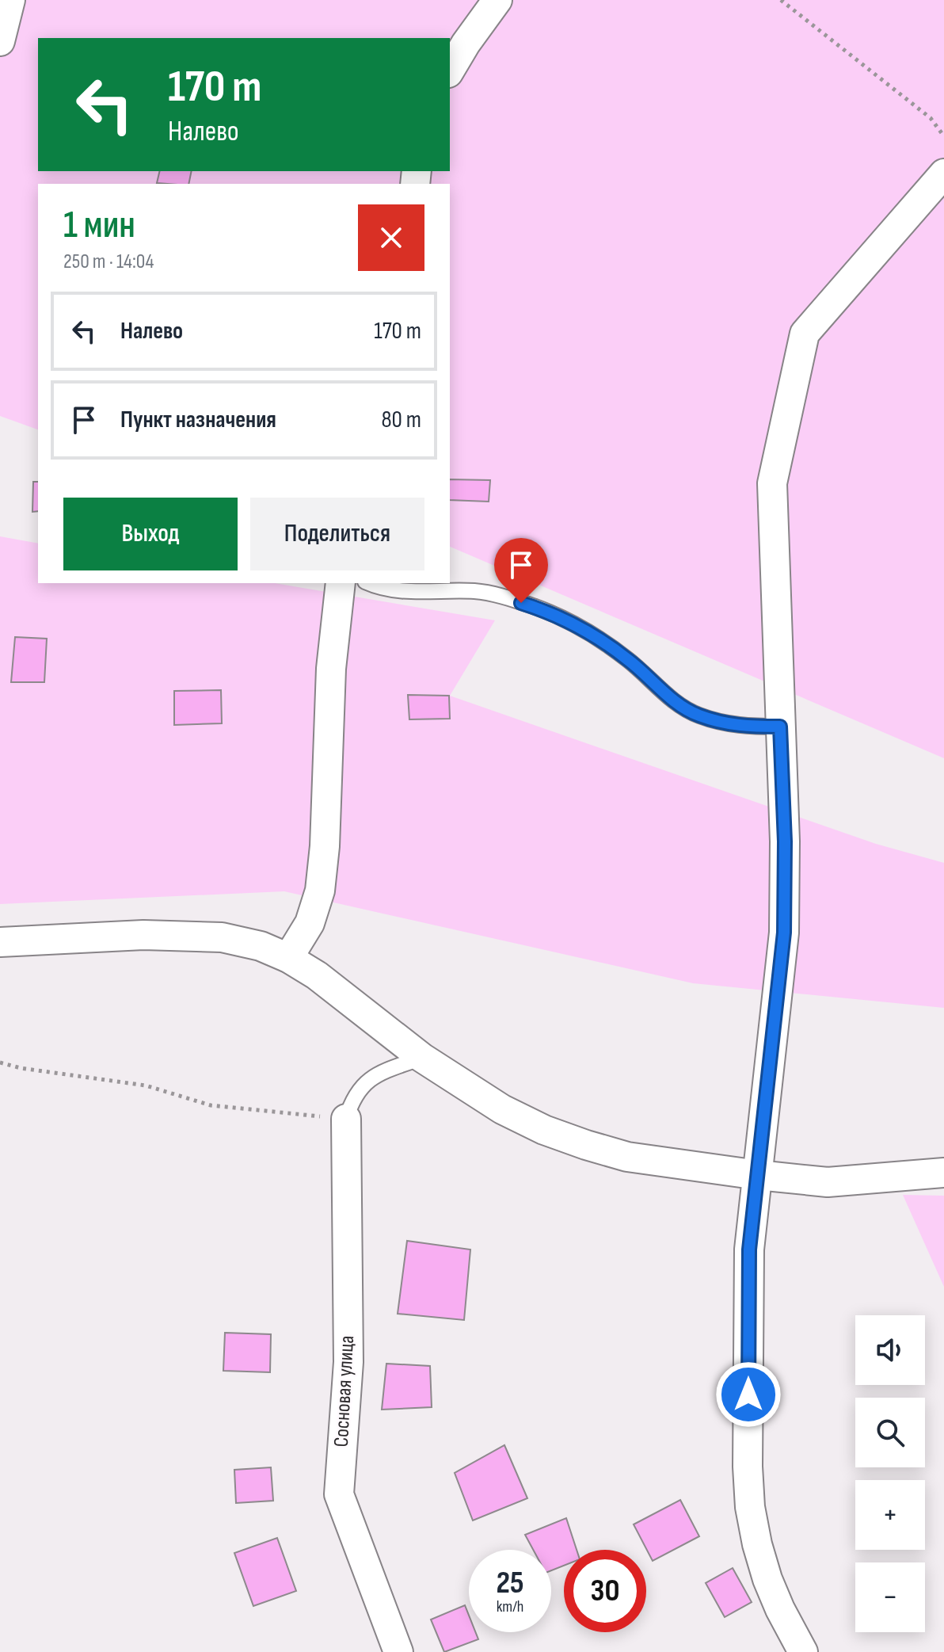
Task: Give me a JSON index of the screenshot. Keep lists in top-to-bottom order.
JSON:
{
  "streets": {
    "street": ["Сосновая улица"]
  },
  "page": {
    "turn": ["170 m", "Налево"],
    "heading": ["1 мин", "250 m · 14:04"],
    "list": [
      {
        "name": "Налево",
        "value": "170 m"
      },
      {
        "name": "Пункт назначения",
        "value": "80 m"
      }
    ],
    "buttons": ["Выход", "Поделиться"],
    "map_buttons": ["+", "−"],
    "speed": "25 km/h",
    "limit": "30"
  }
}
